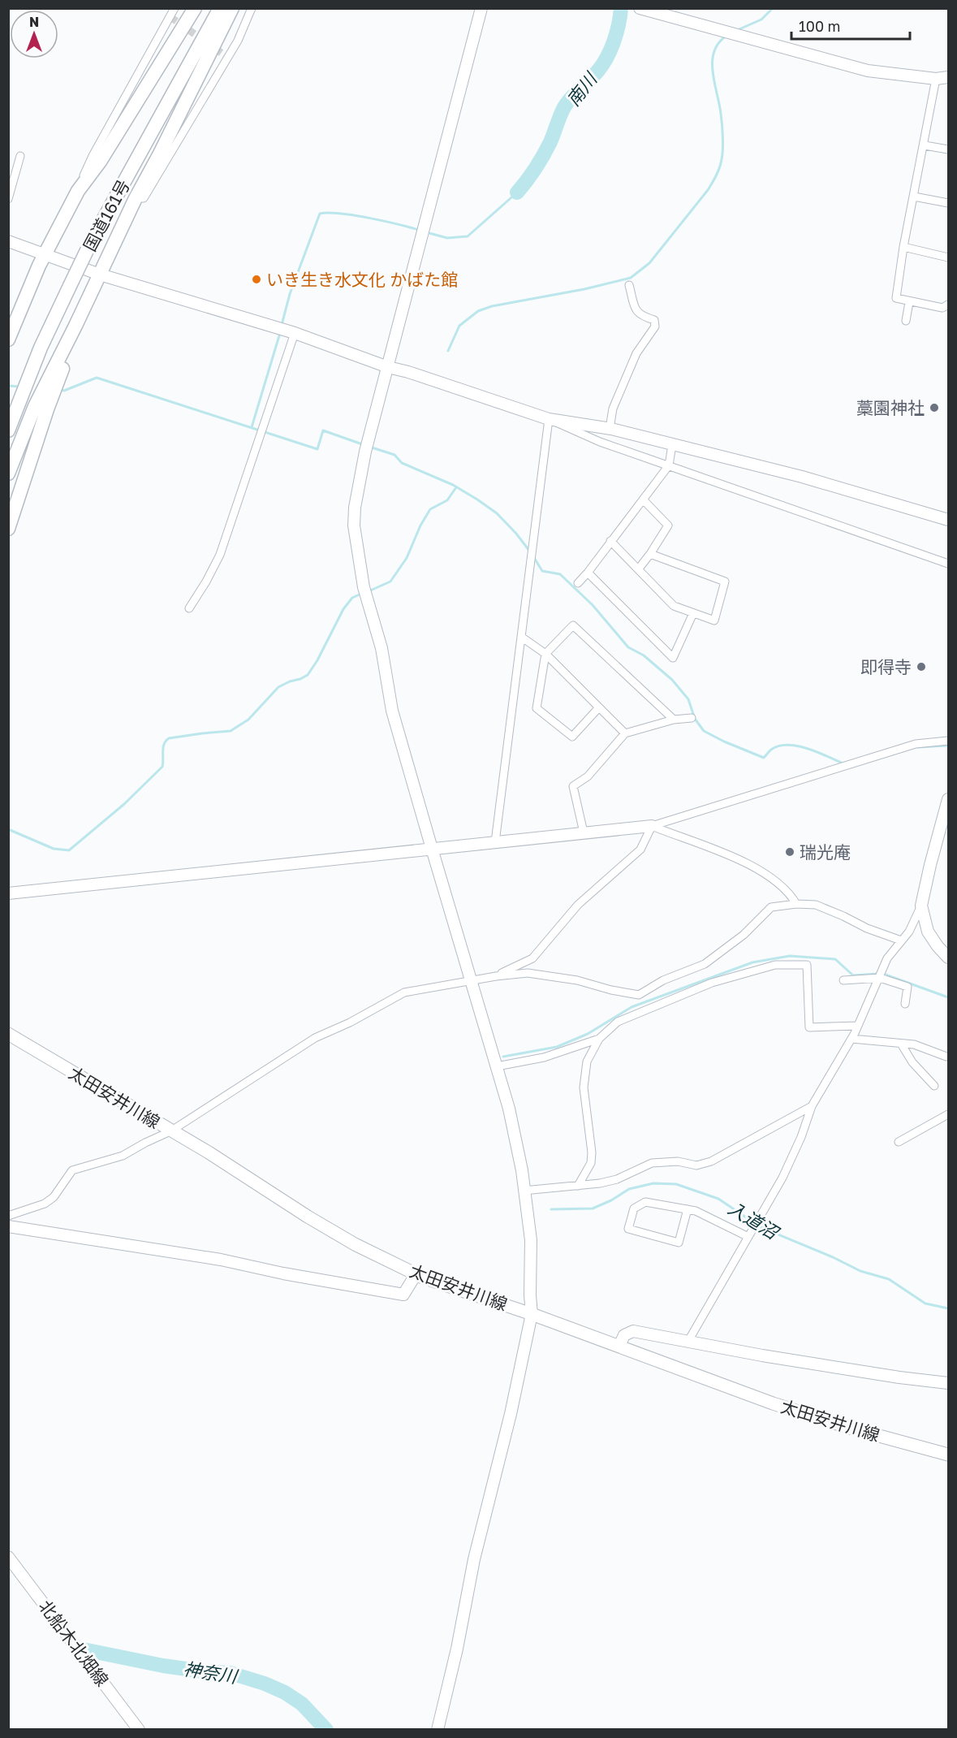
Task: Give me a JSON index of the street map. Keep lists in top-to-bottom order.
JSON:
{
  "streets": {
    "highway": ["国道161号"],
    "main road": ["太田安井川線"],
    "street": ["北船木北畑線"]
  },
  "water": ["南川", "入道沼", "神奈川"],
  "places": [
    "いき生き水文化 かばた館",
    "藁園神社",
    "即得寺",
    "瑞光庵"
  ],
  "scale_bar": "100 m",
  "north": "top"
}
